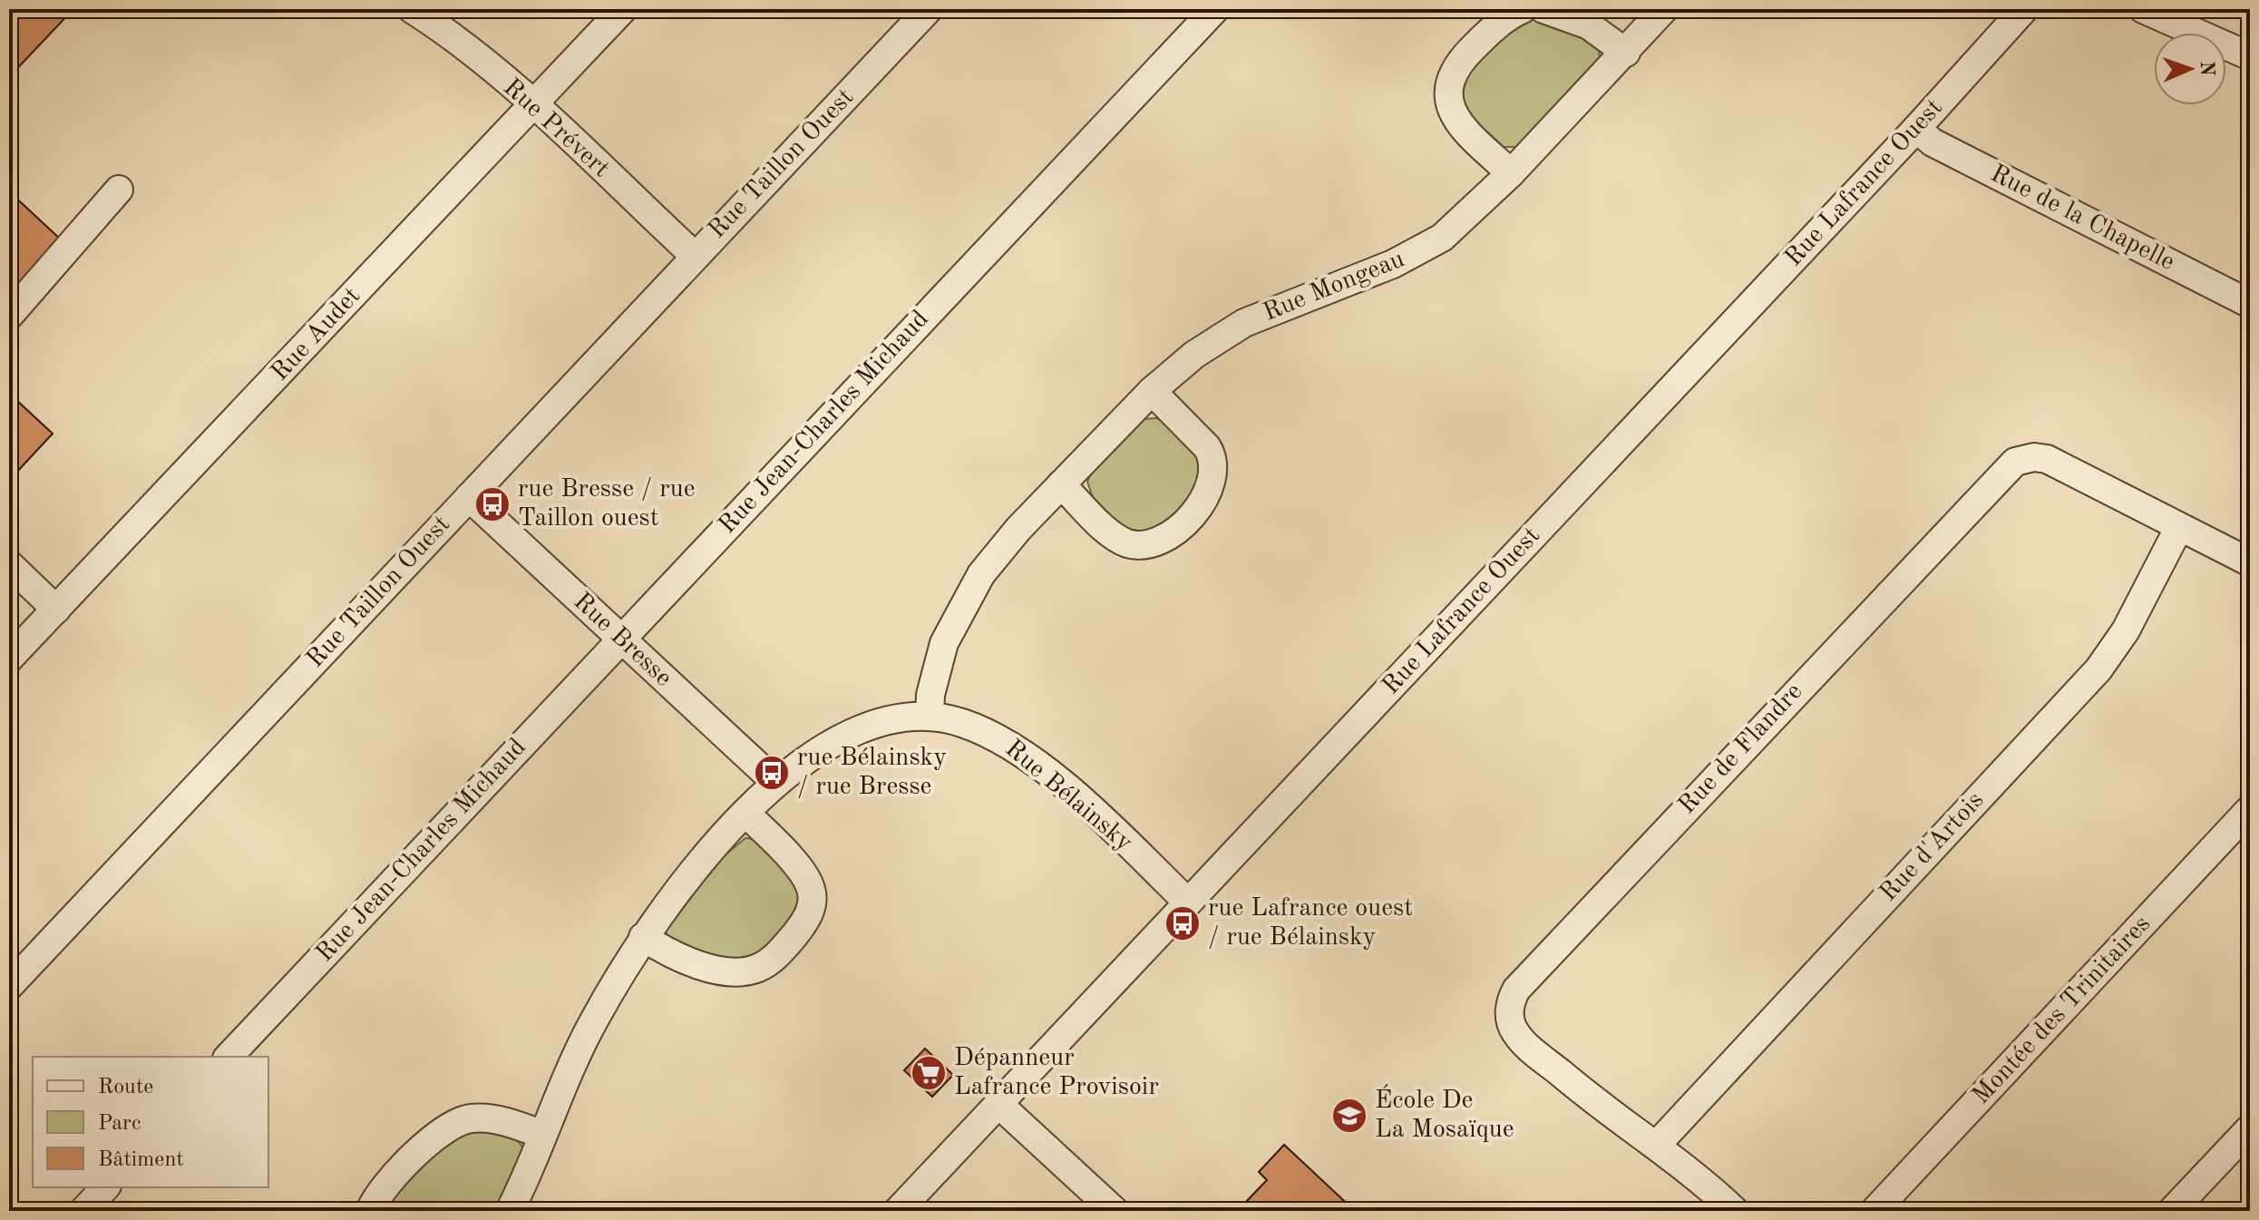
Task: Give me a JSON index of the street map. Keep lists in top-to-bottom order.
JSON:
{
  "streets": {
    "street": [
      "Rue Prévert",
      "Rue Taillon Ouest",
      "Rue Lafrance Ouest",
      "Rue de la Chapelle",
      "Rue Mongeau",
      "Rue Audet",
      "Rue Jean-Charles Michaud",
      "Rue Bresse",
      "Rue de Flandre",
      "Rue Bélainsky",
      "Rue d'Artois",
      "Montée des Trinitaires"
    ]
  },
  "crossings": [
    ["Rue Prévert", "Rue Taillon Ouest"],
    ["Rue Prévert", "Rue Audet"],
    ["Rue Taillon Ouest", "Rue Bresse"],
    ["Rue Lafrance Ouest", "Rue de la Chapelle"],
    ["Rue Lafrance Ouest", "Rue Bélainsky"],
    ["Rue Mongeau", "Rue Bélainsky"],
    ["Rue Jean-Charles Michaud", "Rue Bresse"],
    ["Rue Bresse", "Rue Bélainsky"],
    ["Rue de Flandre", "Rue d'Artois"]
  ],
  "places": {
    "bus stop": ["rue Bresse / rue Taillon ouest", "rue Bélainsky / rue Bresse", "rue Lafrance ouest / rue Bélainsky"],
    "supermarket": ["Dépanneur Lafrance Provisoir"],
    "school or university": ["École De La Mosaïque"]
  },
  "legend": ["Route", "Parc", "Bâtiment"],
  "north": "right"
}
